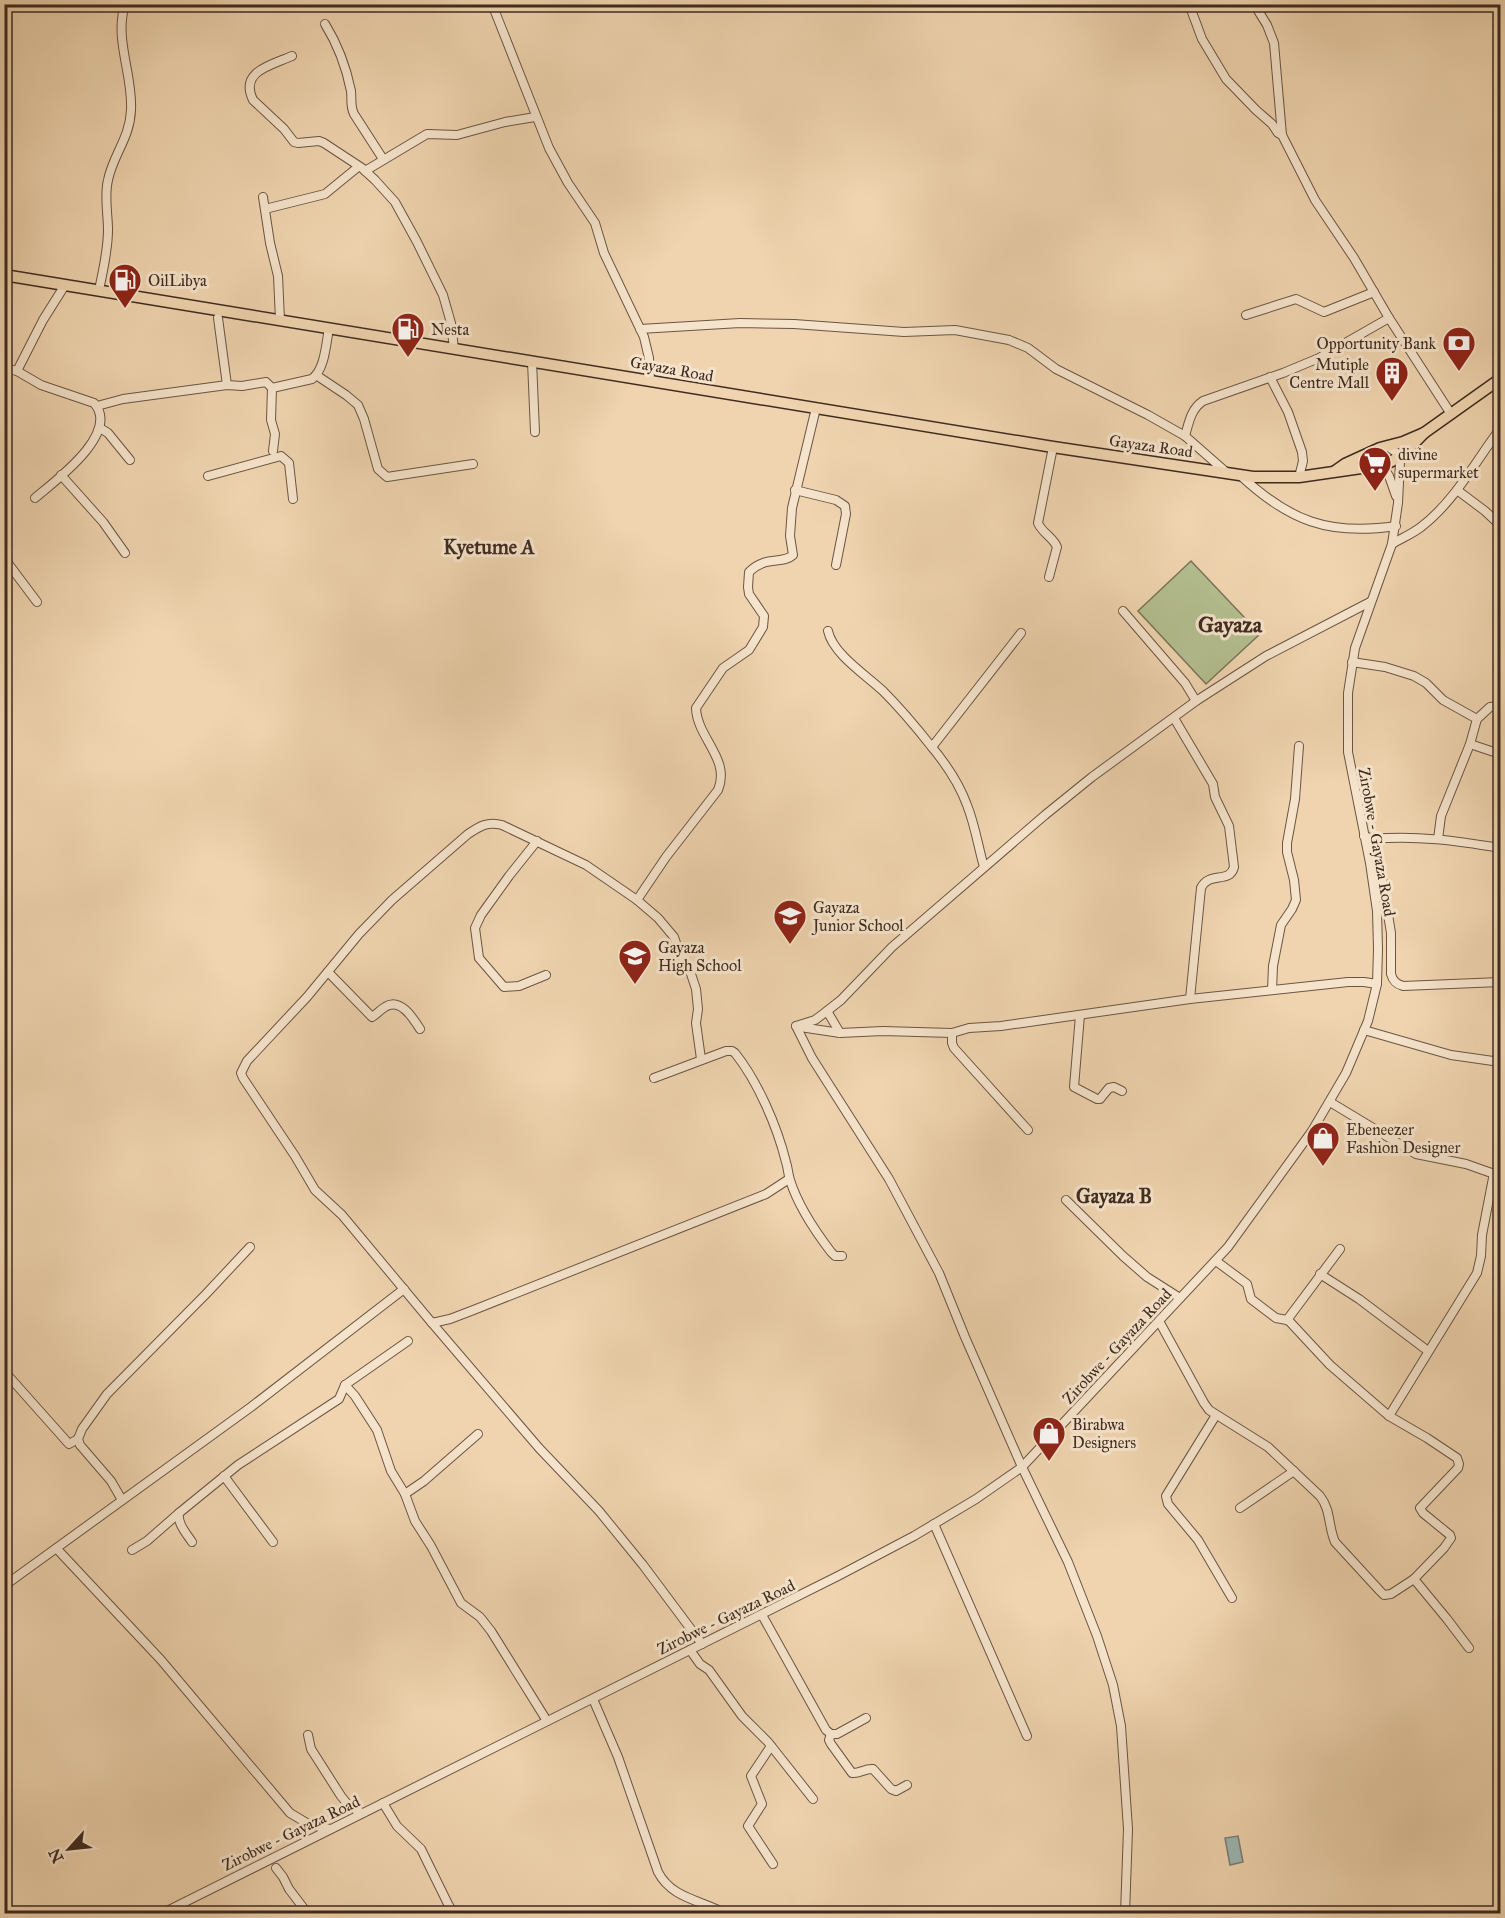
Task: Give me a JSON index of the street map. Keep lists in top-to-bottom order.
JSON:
{
  "streets": {
    "main road": ["Gayaza Road"],
    "street": ["Zirobwe - Gayaza Road"]
  },
  "crossings": [
    ["Gayaza Road", "Zirobwe - Gayaza Road"]
  ],
  "districts": ["Kyetume A", "Gayaza", "Gayaza B"],
  "places": {
    "fuel station": ["OilLibya", "Nesta"],
    "bank": ["Opportunity Bank"],
    "building": ["Mutiple Centre Mall"],
    "supermarket": ["divine supermarket"],
    "school or university": ["Gayaza Junior School", "Gayaza High School"],
    "shop": ["Ebeneezer Fashion Designer", "Birabwa Designers"]
  },
  "north": "bottom left"
}
